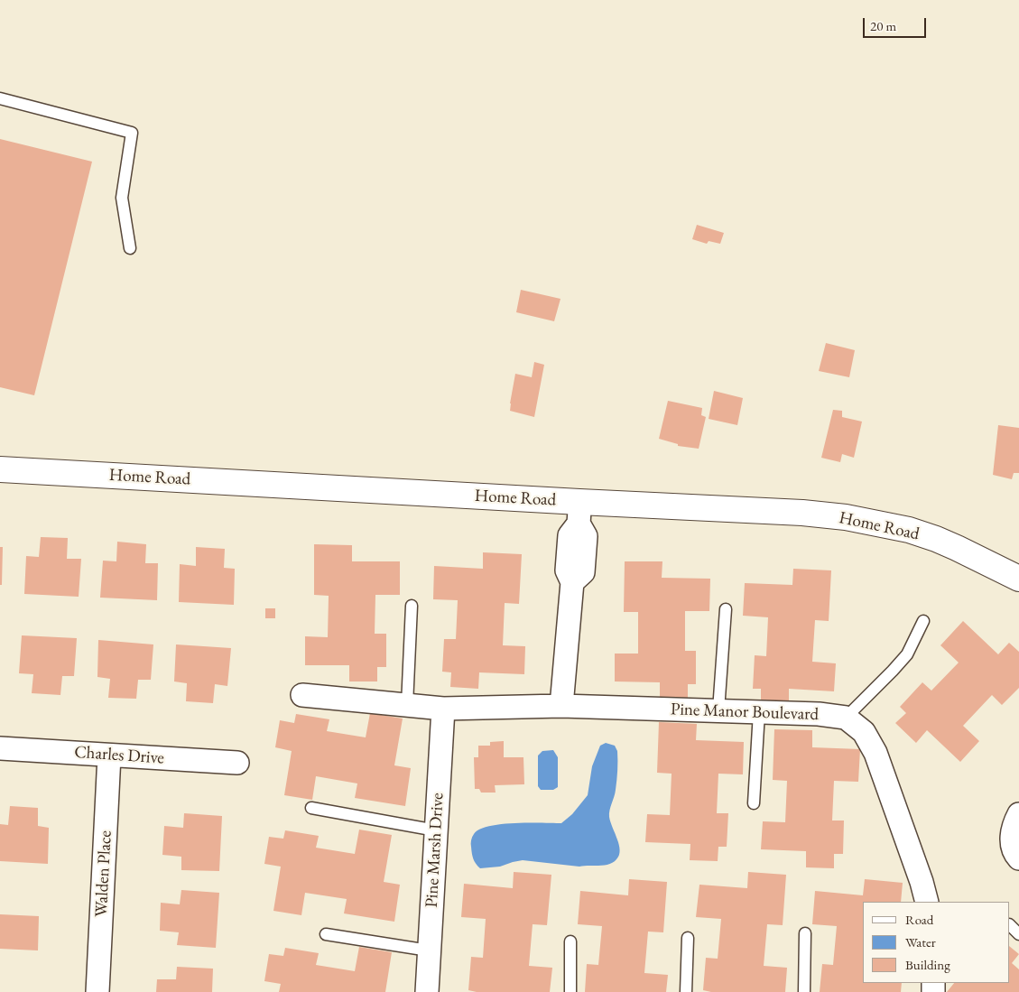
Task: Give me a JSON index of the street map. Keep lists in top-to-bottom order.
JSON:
{
  "streets": {
    "street": [
      "Home Road",
      "Pine Manor Boulevard",
      "Charles Drive",
      "Pine Marsh Drive",
      "Walden Place"
    ]
  },
  "crossings": [
    ["Charles Drive", "Walden Place"]
  ],
  "legend": ["Road", "Water", "Building"],
  "scale_bar": "20 m"
}
